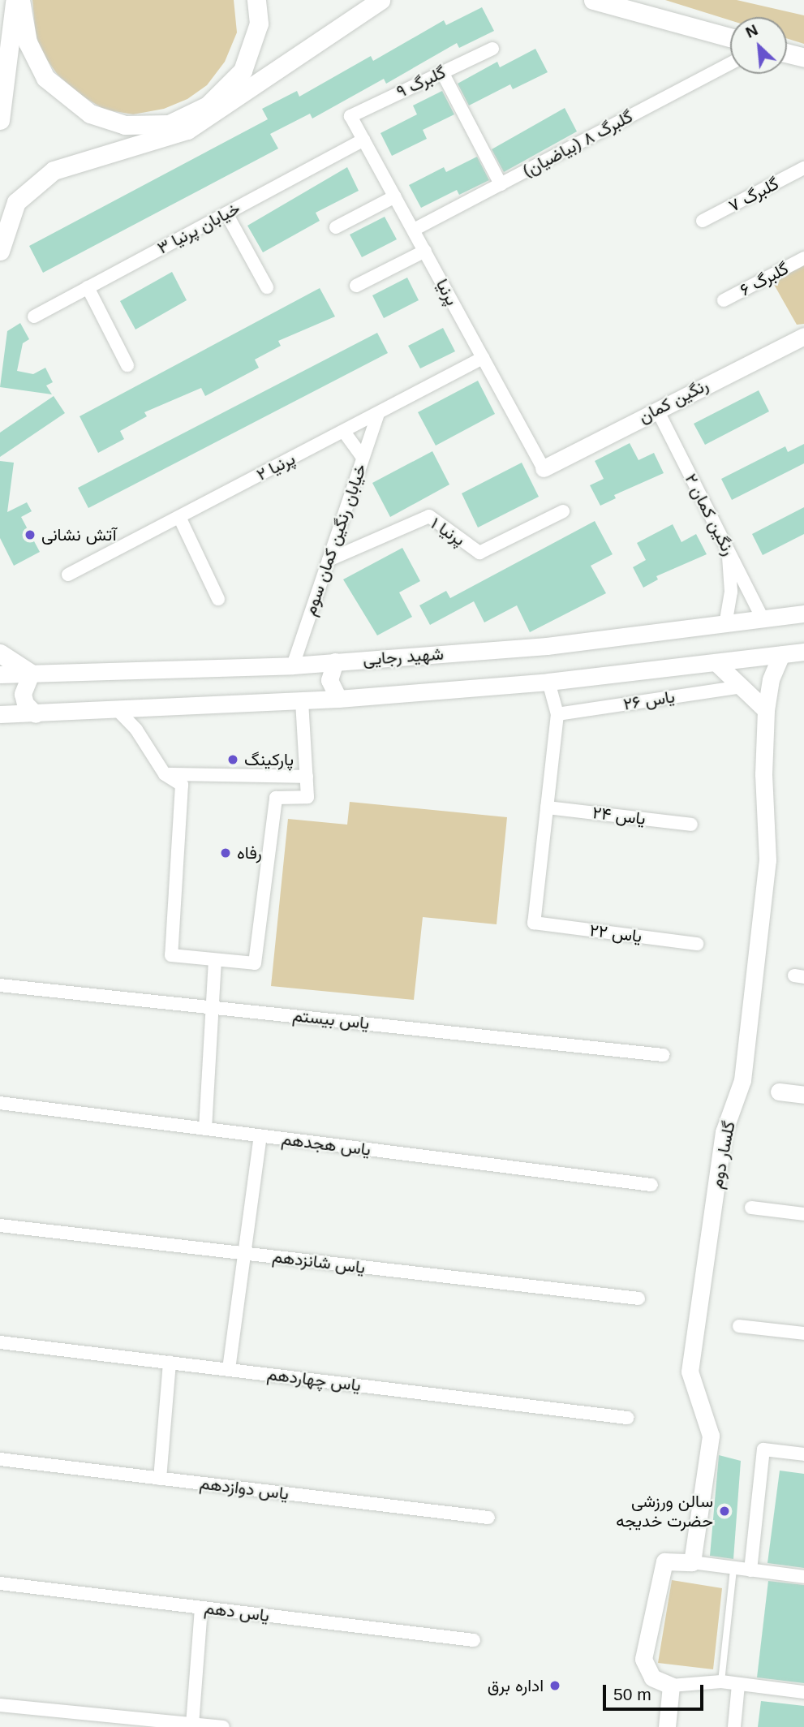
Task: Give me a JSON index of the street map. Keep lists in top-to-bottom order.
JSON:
{
  "streets": {
    "street": [
      "گلبرگ ۹",
      "گلبرگ ۸ (بیاضیان)",
      "گلبرگ ۷",
      "خیابان پرنیا ۳",
      "گلبرگ ۶",
      "پرنیا",
      "رنگین کمان",
      "پرنیا ۲",
      "رنگین کمان ۲",
      "پرنیا ۱",
      "خیابان رنگین کمان سوم",
      "شهید رجایی",
      "یاس ۲۶",
      "یاس ۲۴",
      "یاس ۲۲",
      "یاس بیستم",
      "یاس هجدهم",
      "گلسار دوم",
      "یاس شانزدهم",
      "یاس چهاردهم",
      "یاس دوازدهم",
      "یاس دهم"
    ]
  },
  "crossings": [
    ["گلبرگ ۹", "پرنیا"],
    ["گلبرگ ۸ (بیاضیان)", "پرنیا"],
    ["خیابان پرنیا ۳", "پرنیا"],
    ["پرنیا", "رنگین کمان"],
    ["پرنیا", "پرنیا ۲"],
    ["رنگین کمان", "رنگین کمان ۲"],
    ["پرنیا ۲", "خیابان رنگین کمان سوم"],
    ["رنگین کمان ۲", "شهید رجایی"],
    ["پرنیا ۱", "خیابان رنگین کمان سوم"],
    ["خیابان رنگین کمان سوم", "شهید رجایی"],
    ["یاس ۲۴", "یاس ۲۲"]
  ],
  "places": [
    "آتش نشانی",
    "پارکینگ",
    "رفاه",
    "سالن ورزشی حضرت خدیجه",
    "اداره برق"
  ],
  "scale_bar": "50 m",
  "north": "top left"
}
